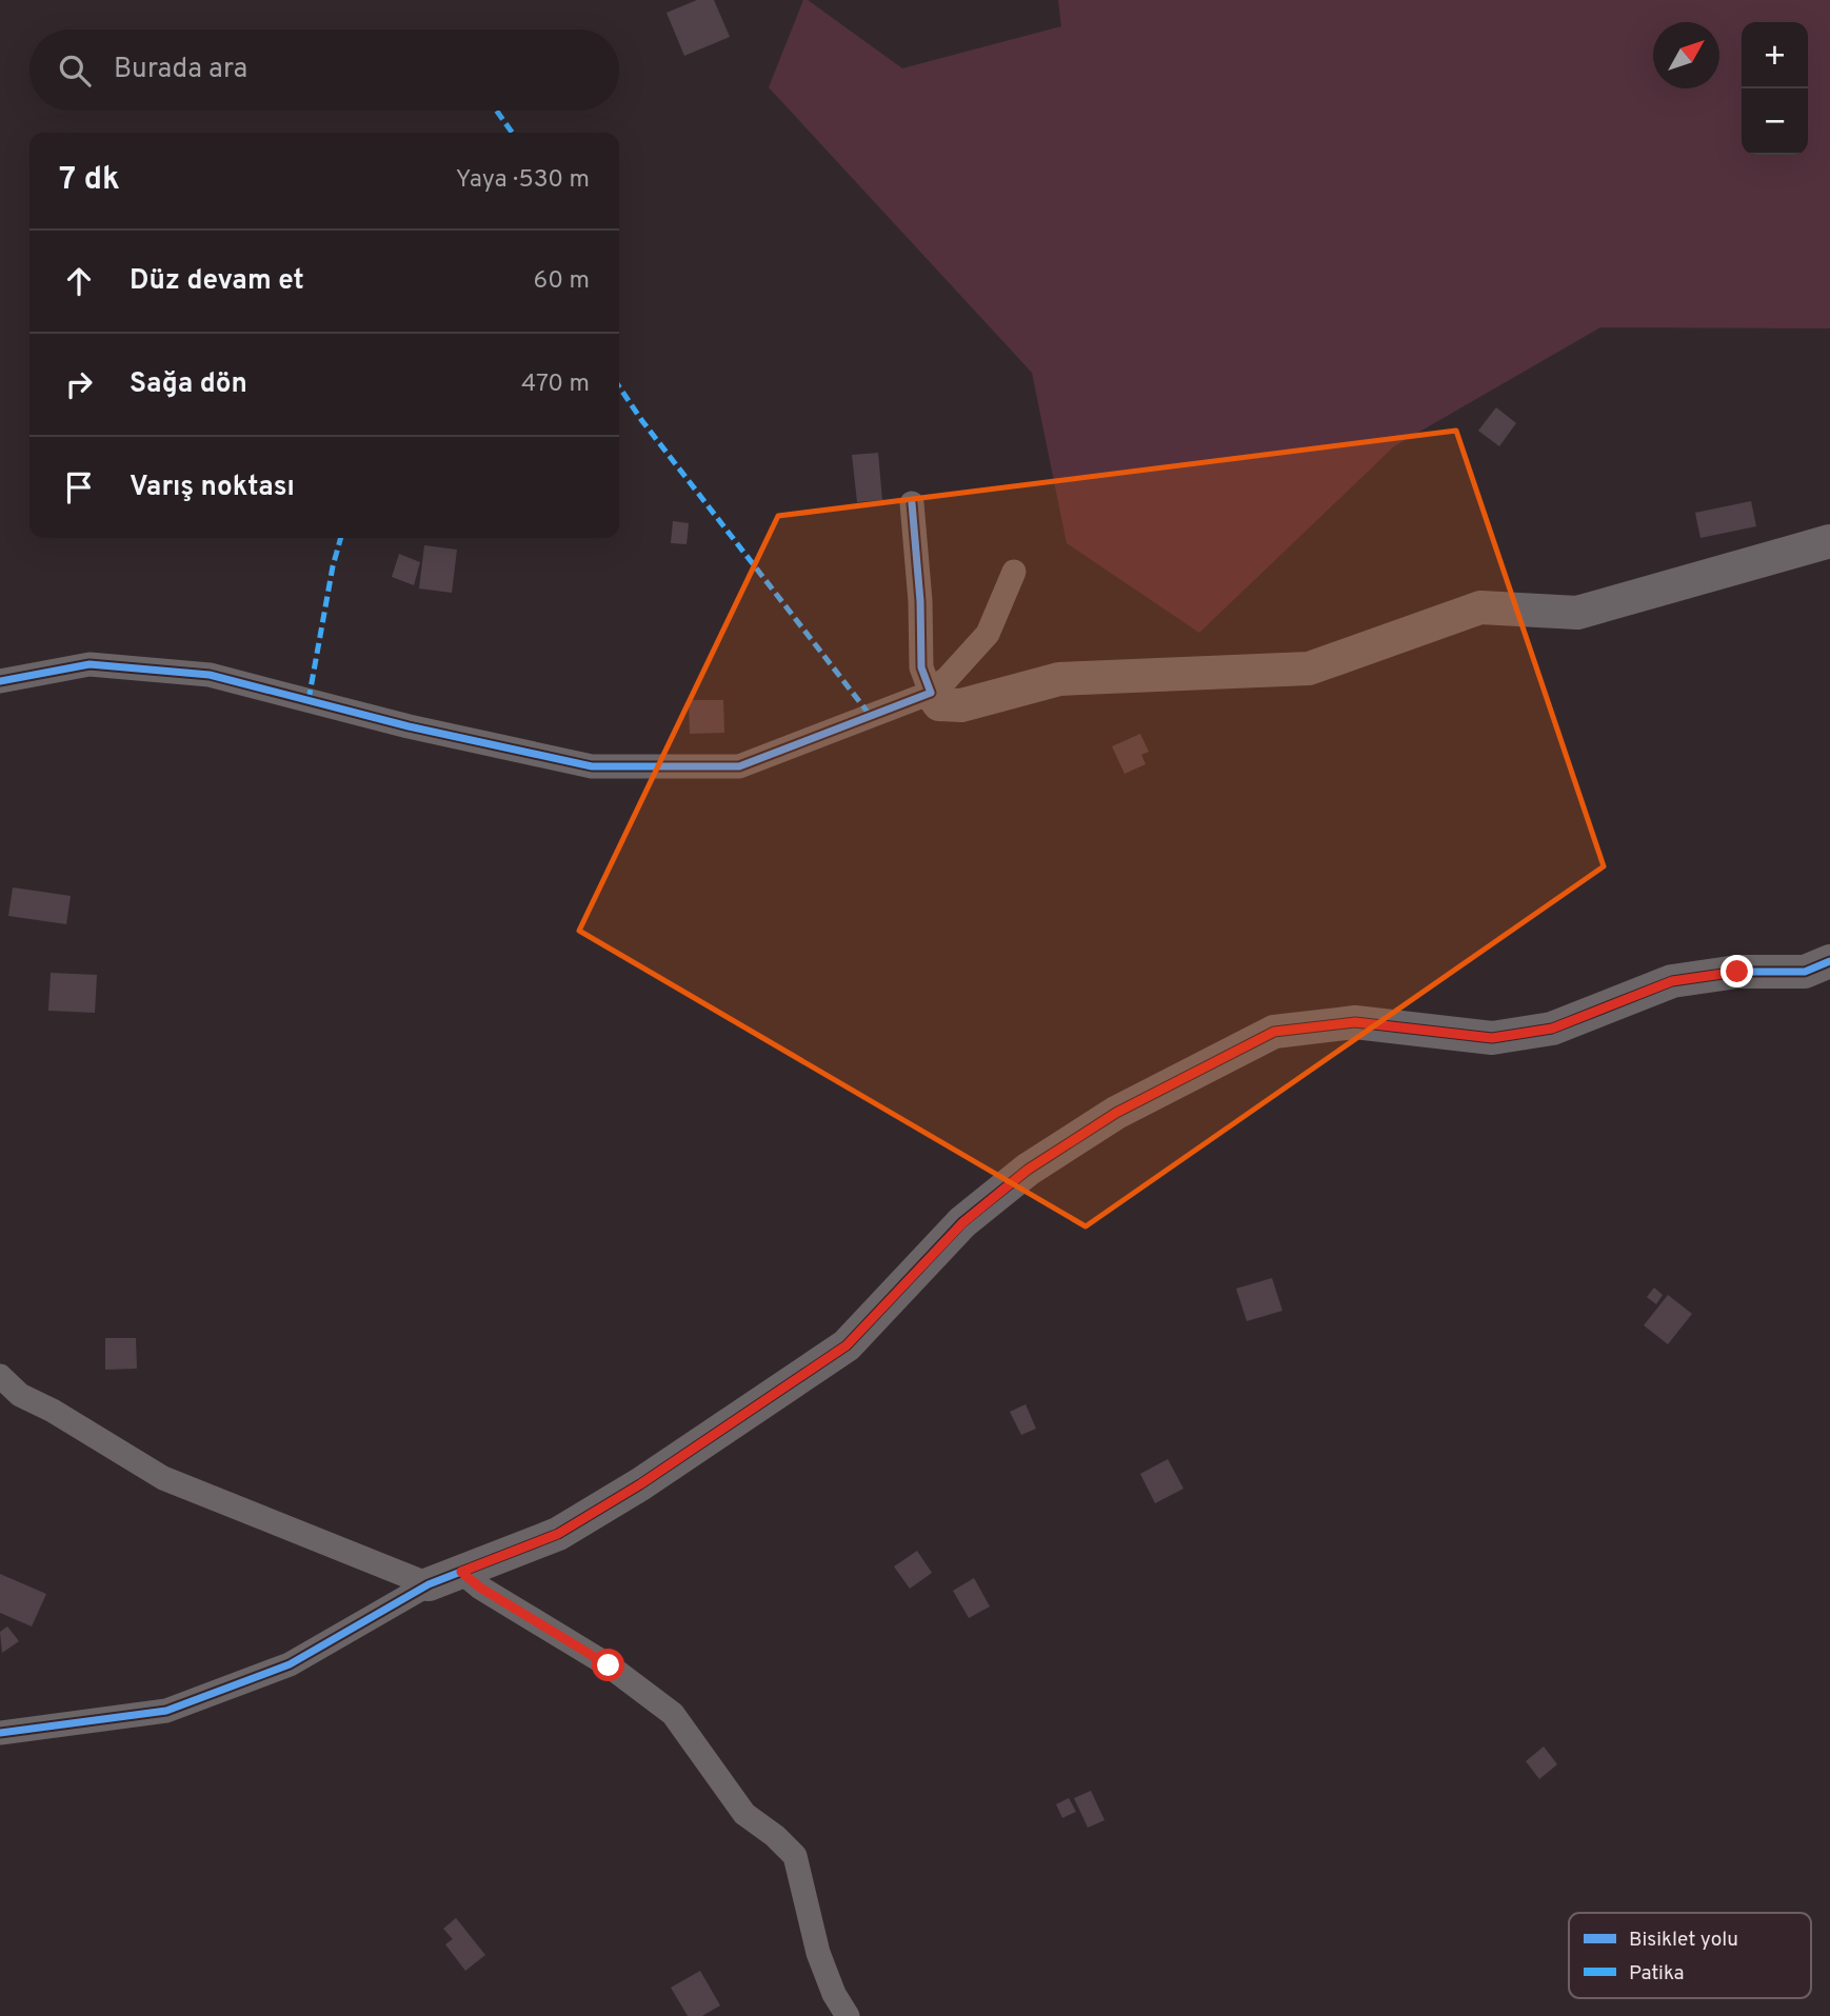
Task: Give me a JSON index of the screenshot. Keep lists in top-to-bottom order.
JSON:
{
  "legend": ["Bisiklet yolu", "Patika"],
  "north": "top right",
  "page": {
    "map_buttons": ["+", "−"],
    "search": "Burada ara",
    "heading": ["7 dk", "Yaya · 530 m"],
    "list": [
      ["Düz devam et", "60 m"],
      ["Sağa dön", "470 m"],
      "Varış noktası"
    ]
  }
}
